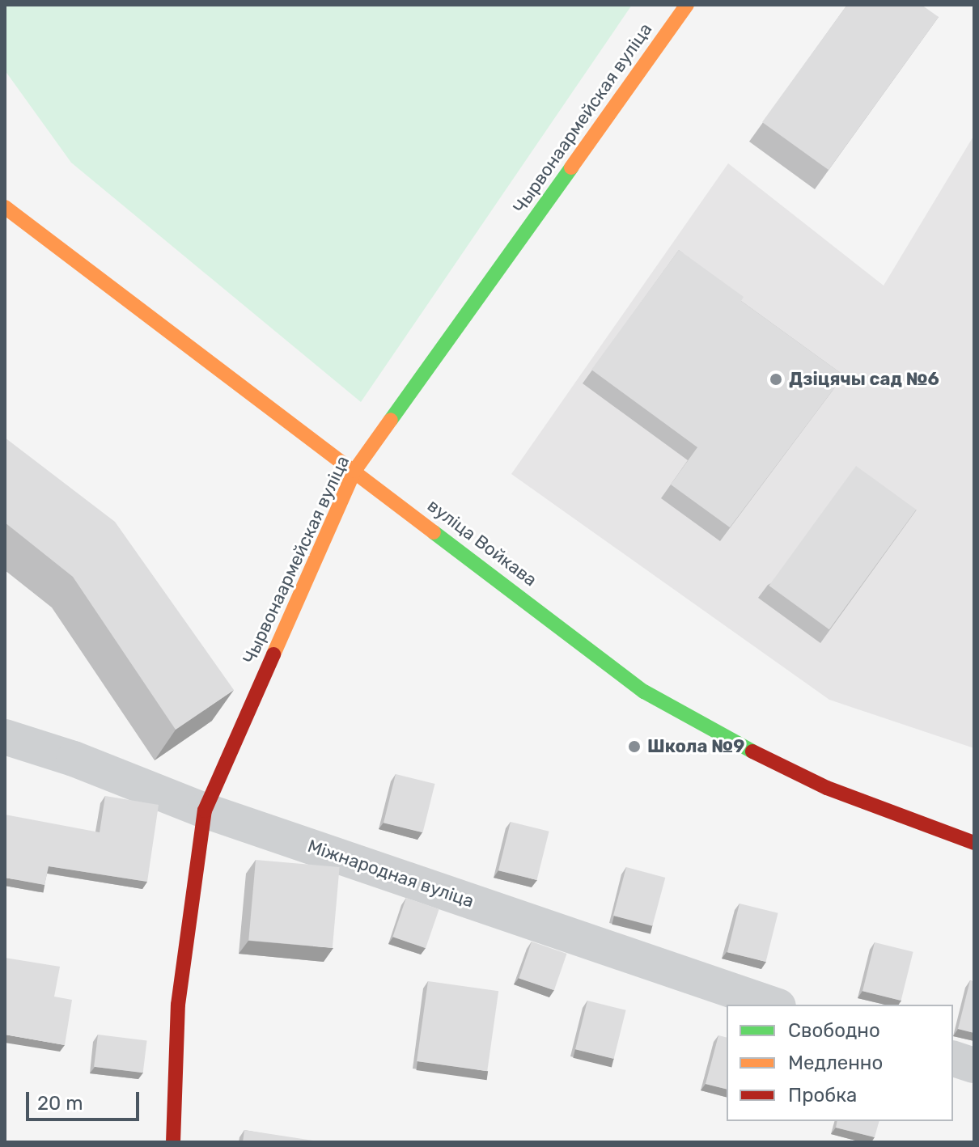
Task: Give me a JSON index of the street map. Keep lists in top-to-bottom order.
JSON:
{
  "streets": {
    "street": ["Чырвонаармейская вуліца", "вуліца Войкава", "Міжнародная вуліца"]
  },
  "crossings": [
    ["Чырвонаармейская вуліца", "вуліца Войкава"],
    ["Чырвонаармейская вуліца", "Міжнародная вуліца"]
  ],
  "places": ["Дзіцячы сад №6", "Школа №9"],
  "legend": ["Свободно", "Медленно", "Пробка"],
  "scale_bar": "20 m"
}
